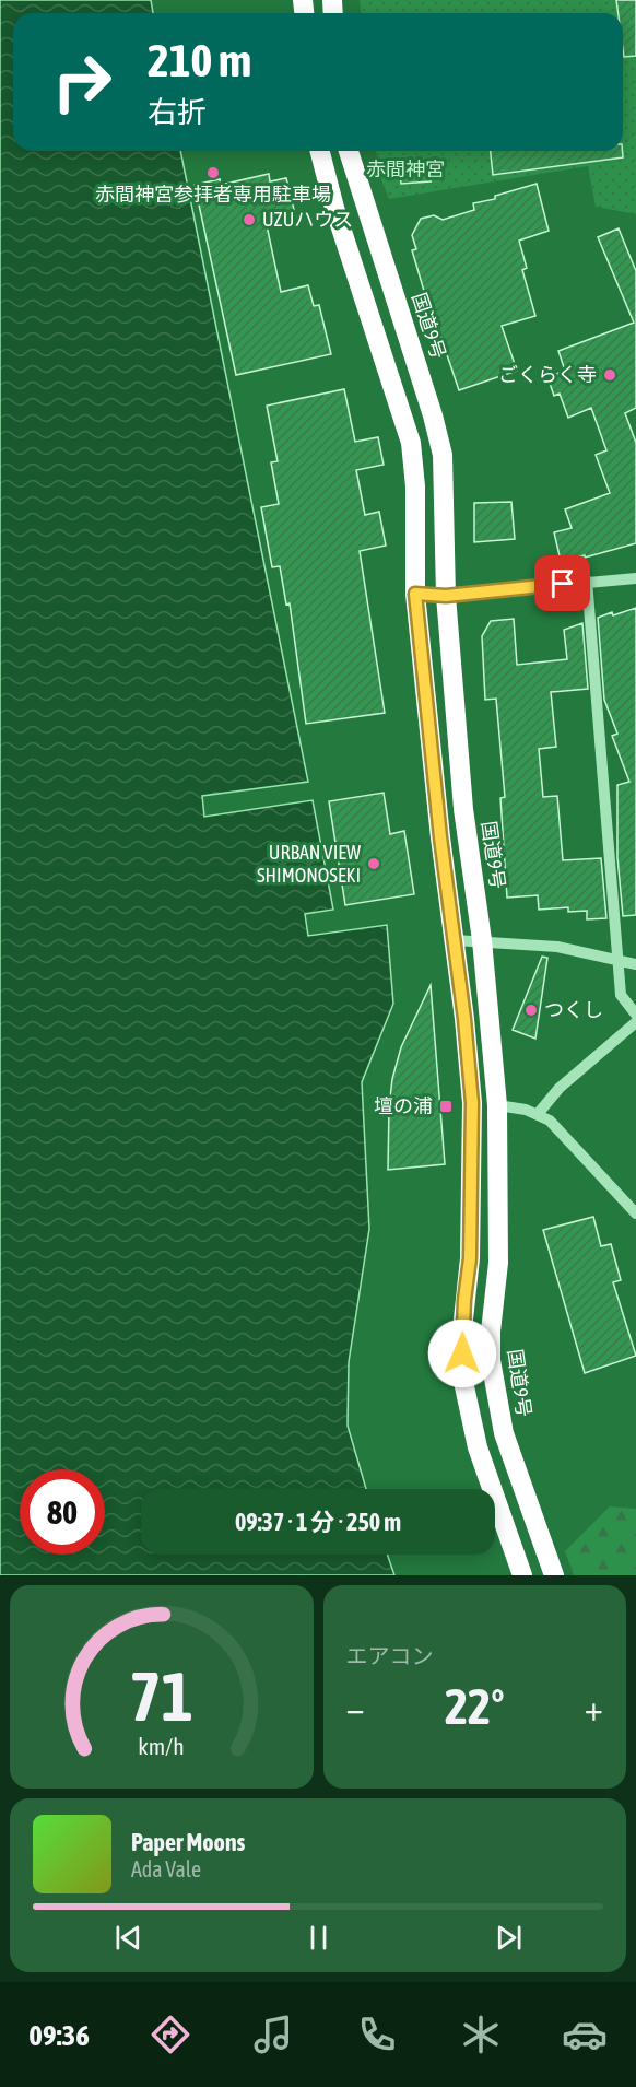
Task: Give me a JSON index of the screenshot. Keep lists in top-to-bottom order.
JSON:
{
  "streets": {
    "highway": ["国道9号"]
  },
  "parks": ["赤間神宮"],
  "places": {
    "other": [
      "赤間神宮参拝者専用駐車場",
      "UZUハウス",
      "ごくらく寺",
      "URBAN VIEW SHIMONOSEKI",
      "つくし"
    ],
    "transit": ["壇の浦"]
  },
  "page": {
    "turn": ["210 m", "右折"],
    "limit": "80",
    "trip": "09:37 · 1 分 · 250 m",
    "tile": "エアコン",
    "heat": ["−", "22°", "+"],
    "song": ["Paper Moons", "Ada Vale"],
    "tabs": "09:36",
    "gauge": ["71", "km/h"]
  }
}
